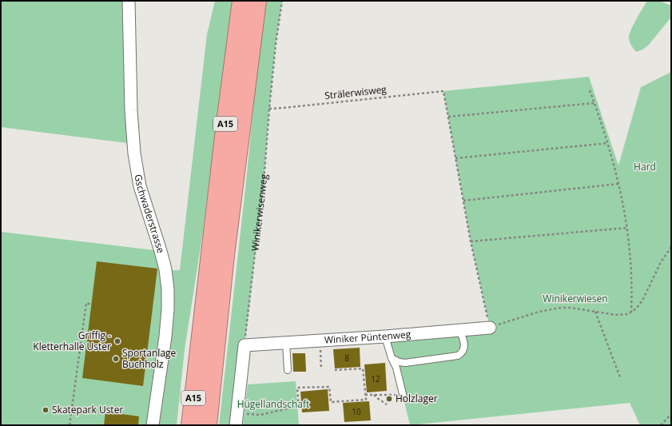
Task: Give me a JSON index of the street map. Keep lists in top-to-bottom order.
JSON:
{
  "streets": {
    "highway": ["A15"],
    "street": ["Gschwaderstrasse", "Winiker Püntenweg"],
    "path": ["Strälerwisweg", "Winikerwisenweg"]
  },
  "crossings": [
    ["Strälerwisweg", "Winikerwisenweg"],
    ["Winikerwisenweg", "Winiker Püntenweg"]
  ],
  "parks": ["Hard", "Winikerwiesen", "Hügellandschaft"],
  "places": [
    "Griffig - Kletterhalle Uster",
    "Sportanlage Buchholz",
    "Holzlager",
    "Skatepark Uster"
  ],
  "house_numbers": ["8", "12", "10"]
}
